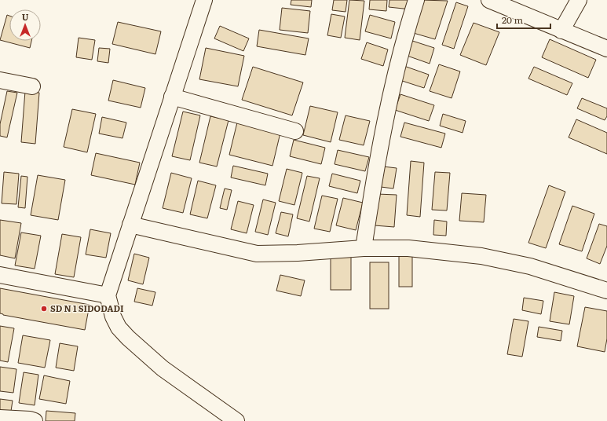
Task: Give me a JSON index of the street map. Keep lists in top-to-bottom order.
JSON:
{
  "places": ["SD N 1 SIDODADI"],
  "scale_bar": "20 m",
  "north": "top"
}
